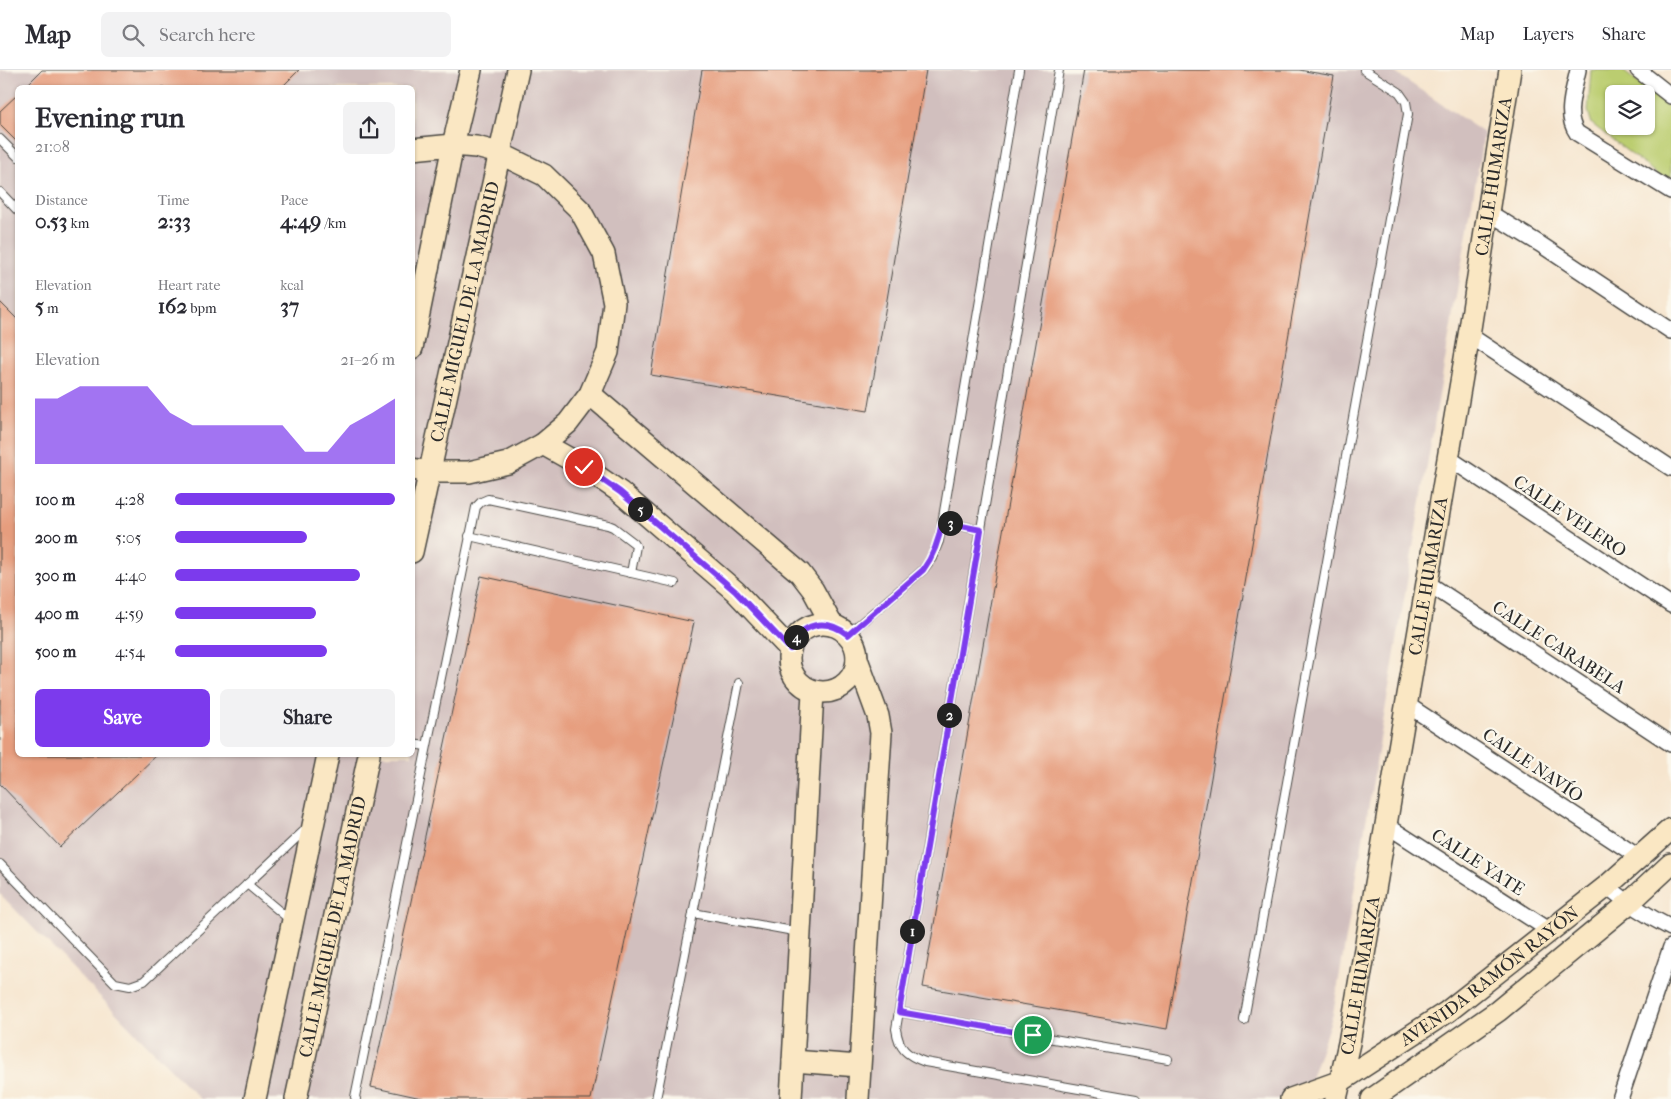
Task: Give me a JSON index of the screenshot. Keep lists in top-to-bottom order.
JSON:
{
  "streets": {
    "main road": ["CALLE HUMARIZA", "CALLE MIGUEL DE LA MADRID", "AVENIDA RAMÓN RAYÓN"],
    "street": [
      "CALLE VELERO",
      "CALLE CARABELA",
      "CALLE NAVÍO",
      "CALLE YATE"
    ]
  },
  "crossings": [
    ["CALLE HUMARIZA", "CALLE VELERO"],
    ["CALLE HUMARIZA", "CALLE CARABELA"],
    ["CALLE HUMARIZA", "CALLE NAVÍO"],
    ["CALLE HUMARIZA", "CALLE YATE"],
    ["CALLE HUMARIZA", "AVENIDA RAMÓN RAYÓN"],
    ["CALLE NAVÍO", "AVENIDA RAMÓN RAYÓN"],
    ["CALLE YATE", "AVENIDA RAMÓN RAYÓN"]
  ],
  "page": {
    "header": "Map",
    "search": "Search here",
    "nav": ["Map", "Layers", "Share"],
    "heading": ["Evening run", "21:08"],
    "stats": [
      ["Distance", "0.53 km"],
      ["Time", "2:33"],
      ["Pace", "4:49 /km"],
      ["Elevation", "5 m"],
      ["Heart rate", "162 bpm"],
      ["kcal", "37"]
    ],
    "chart": ["Elevation", "21–26 m"],
    "list": [
      {
        "name": "100 m",
        "note": "4:28"
      },
      {
        "name": "200 m",
        "note": "5:05"
      },
      {
        "name": "300 m",
        "note": "4:40"
      },
      {
        "name": "400 m",
        "note": "4:59"
      },
      {
        "name": "500 m",
        "note": "4:54"
      }
    ],
    "pins": [
      "5",
      "3",
      "4",
      "2",
      "1"
    ],
    "buttons": ["Save", "Share"]
  }
}
